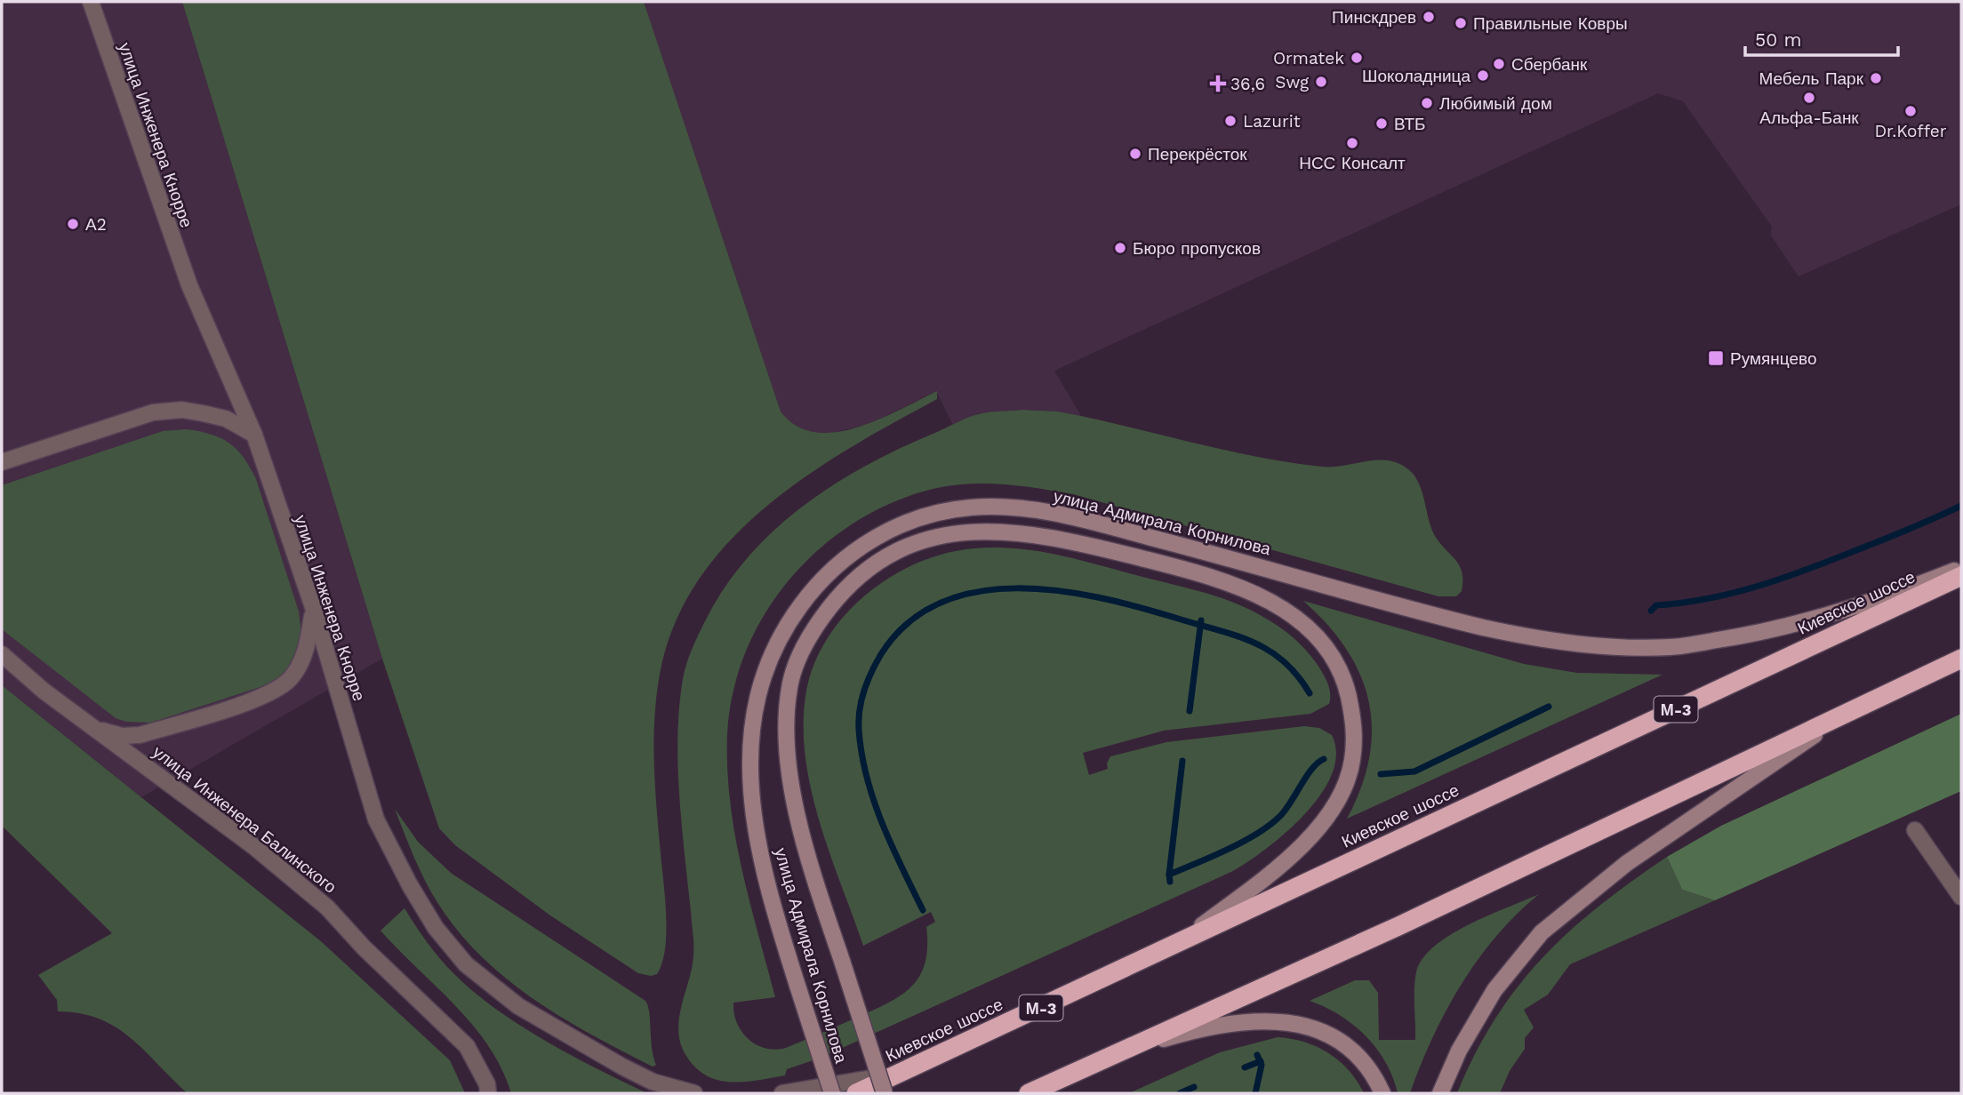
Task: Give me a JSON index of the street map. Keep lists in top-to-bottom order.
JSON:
{
  "streets": {
    "highway": ["Киевское шоссе", "М-3"],
    "main road": ["улица Адмирала Корнилова"],
    "street": ["улица Инженера Кнорре", "улица Инженера Балинского"]
  },
  "crossings": [
    ["улица Адмирала Корнилова", "Киевское шоссе"]
  ],
  "places": {
    "other": [
      "Пинскдрев",
      "Правильные Ковры",
      "Ormatek",
      "Сбербанк",
      "Шоколадница",
      "Мебель Парк",
      "Swg",
      "Альфа-Банк",
      "Любимый дом",
      "Dr.Koffer",
      "Lazurit",
      "ВТБ",
      "НСС Консалт",
      "Перекрёсток",
      "А2",
      "Бюро пропусков"
    ],
    "health": ["36,6"],
    "transit": ["Румянцево"]
  },
  "scale_bar": "50 m"
}
